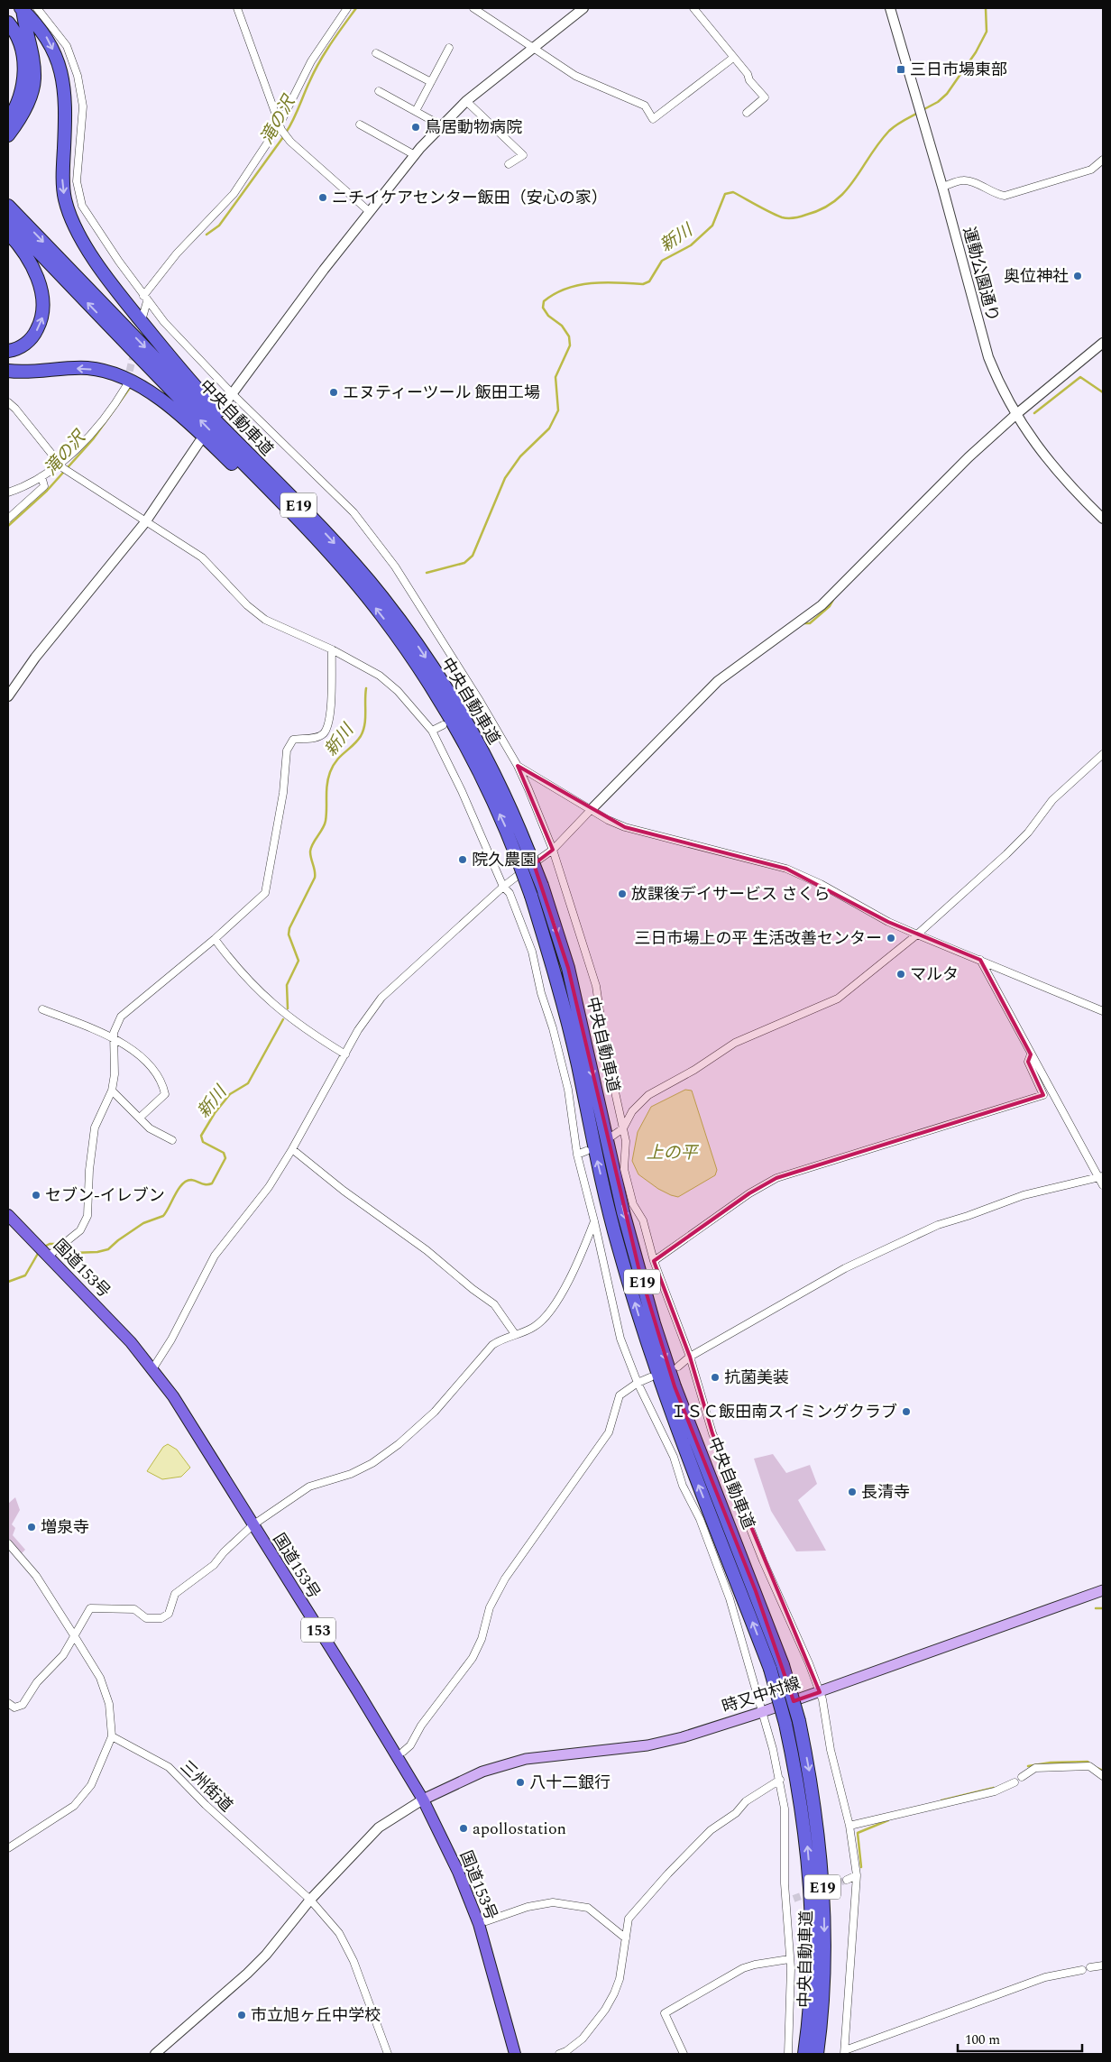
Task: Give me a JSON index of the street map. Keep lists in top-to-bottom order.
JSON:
{
  "streets": {
    "highway": [
      "中央自動車道",
      "E19",
      "国道153号",
      "153"
    ],
    "main road": ["時又中村線"],
    "street": ["運動公園通り", "三州街道"]
  },
  "crossings": [
    ["国道153号", "時又中村線"]
  ],
  "water": ["滝の沢", "新川", "上の平"],
  "places": {
    "transit": ["三日市場東部"],
    "other": [
      "鳥居動物病院",
      "ニチイケアセンター飯田（安心の家）",
      "奥位神社",
      "エヌティーツール 飯田工場",
      "院久農園",
      "放課後デイサービス さくら",
      "三日市場上の平 生活改善センター",
      "マルタ",
      "セブン-イレブン",
      "抗菌美装",
      "ＩＳＣ飯田南スイミングクラブ",
      "長清寺",
      "増泉寺",
      "八十二銀行",
      "apollostation",
      "市立旭ヶ丘中学校"
    ]
  },
  "scale_bar": "100 m"
}
